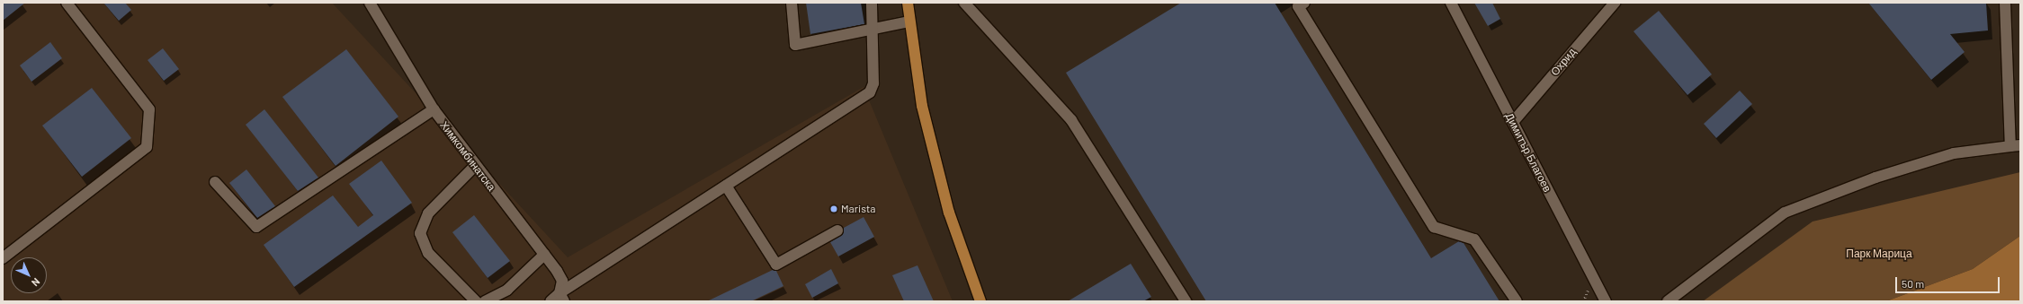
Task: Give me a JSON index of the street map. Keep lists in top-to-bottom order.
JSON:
{
  "streets": {
    "street": ["Охрид", "Димитър Благоев", "Химкомбинатска"]
  },
  "crossings": [
    ["Охрид", "Димитър Благоев"]
  ],
  "parks": ["Парк Марица"],
  "places": ["Marista"],
  "scale_bar": "50 m",
  "north": "bottom right"
}
